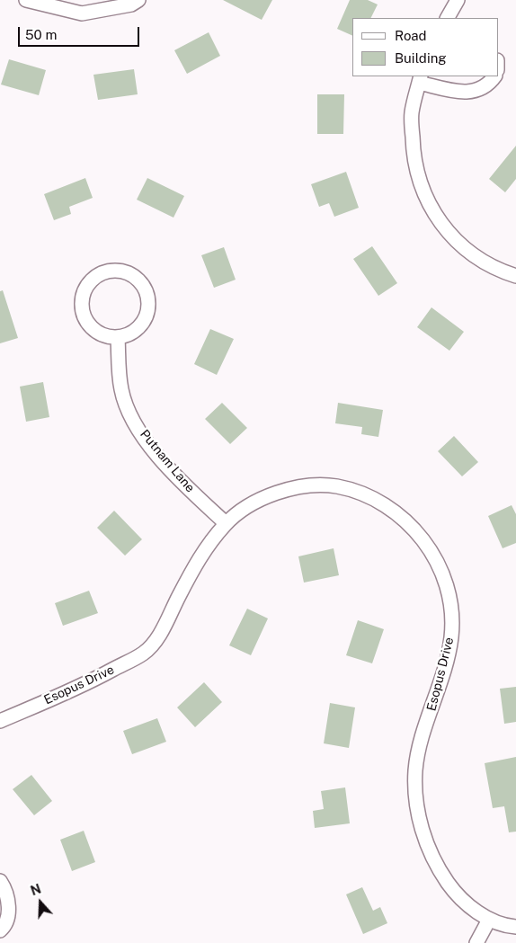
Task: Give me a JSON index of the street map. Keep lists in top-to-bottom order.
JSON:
{
  "streets": {
    "street": ["Putnam Lane", "Esopus Drive"]
  },
  "crossings": [
    ["Putnam Lane", "Esopus Drive"]
  ],
  "legend": ["Road", "Building"],
  "scale_bar": "50 m",
  "north": "top"
}
